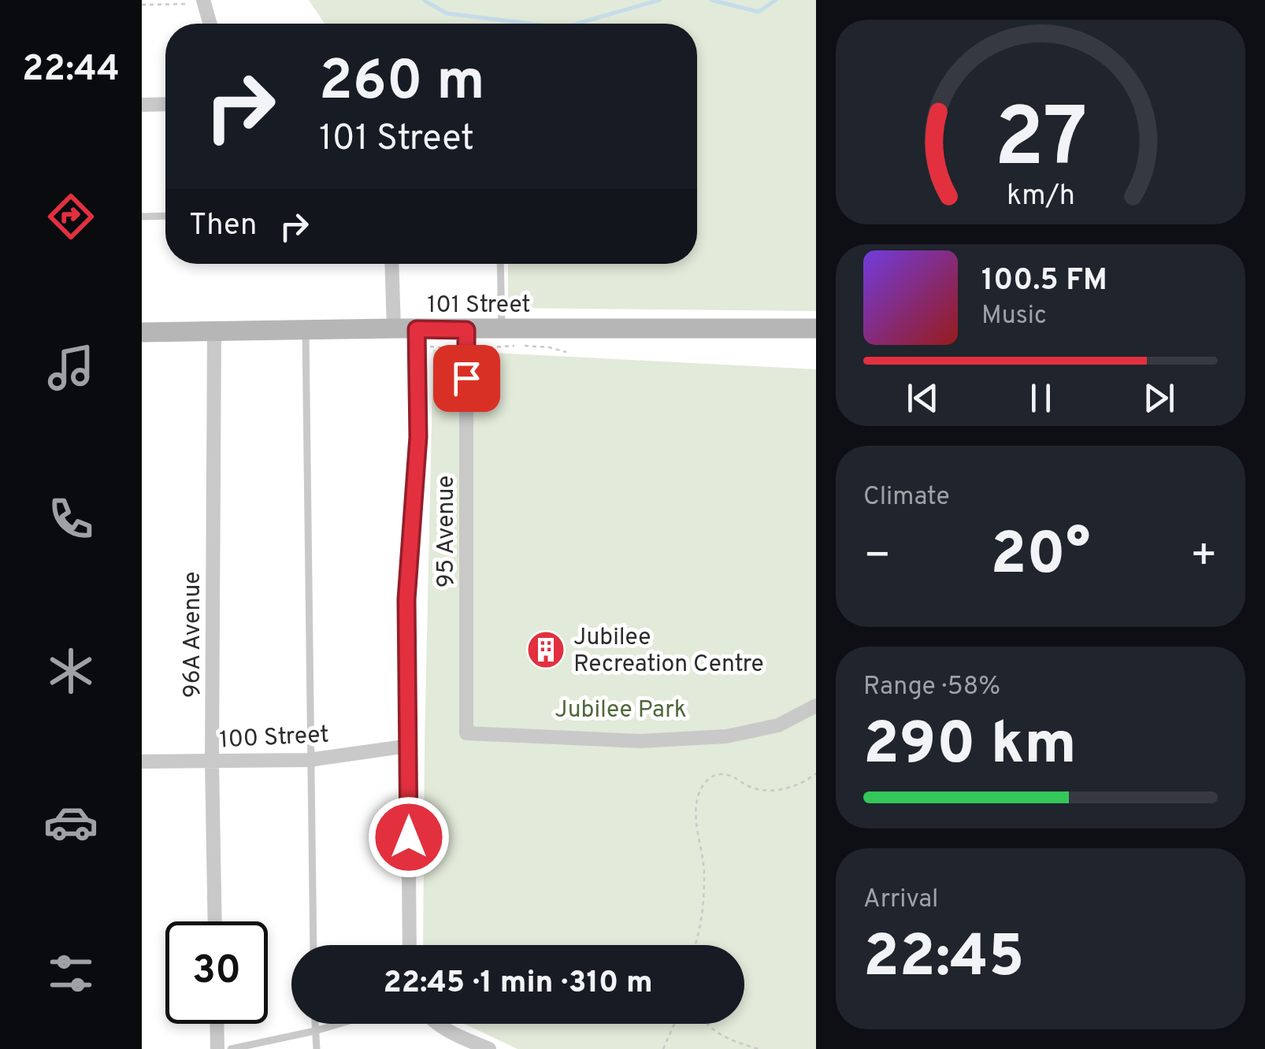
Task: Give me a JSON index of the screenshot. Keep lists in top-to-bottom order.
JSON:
{
  "streets": {
    "street": [
      "101 Street",
      "95 Avenue",
      "96A Avenue",
      "100 Street"
    ]
  },
  "crossings": [
    ["101 Street", "95 Avenue"],
    ["101 Street", "96A Avenue"],
    ["96A Avenue", "100 Street"]
  ],
  "parks": ["Jubilee Park"],
  "places": {
    "building": ["Jubilee Recreation Centre"]
  },
  "page": {
    "tabs": "22:44",
    "turn": ["260 m", "101 Street"],
    "then": "Then",
    "song": ["100.5 FM", "Music"],
    "tile": [
      "Climate",
      ["Range · 58%", "290 km"],
      ["Arrival", "22:45"]
    ],
    "heat": ["−", "20°", "+"],
    "limit": "30",
    "trip": "22:45 · 1 min · 310 m",
    "gauge": ["27", "km/h"]
  }
}
